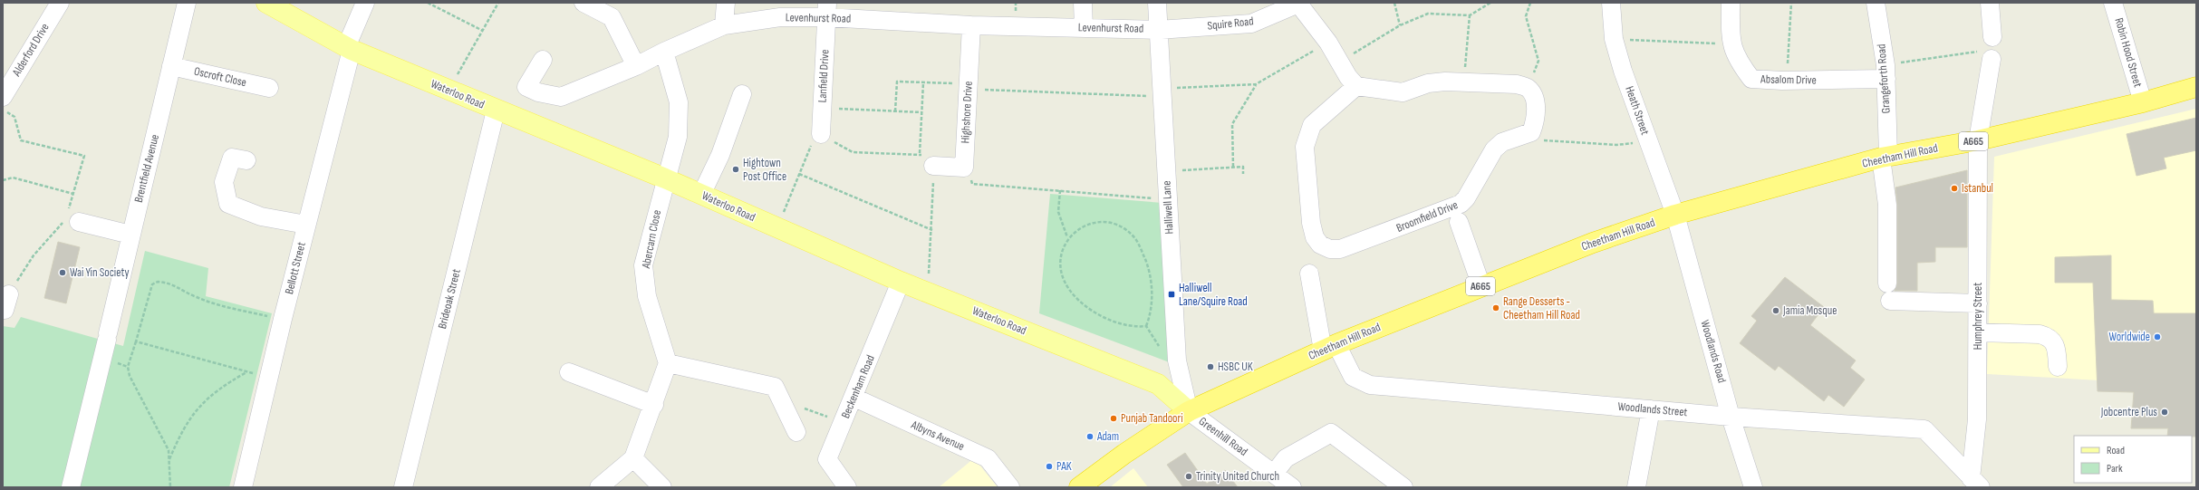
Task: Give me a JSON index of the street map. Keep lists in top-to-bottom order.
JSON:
{
  "streets": {
    "highway": ["A665", "Cheetham Hill Road"],
    "main road": ["Waterloo Road"],
    "street": [
      "Levenhurst Road",
      "Squire Road",
      "Alderford Drive",
      "Robin Hood Street",
      "Lanfield Drive",
      "Oscroft Close",
      "Grangeforth Road",
      "Absalom Drive",
      "Heath Street",
      "Highshore Drive",
      "Brentfield Avenue",
      "Halliwell Lane",
      "Broomfield Drive",
      "Abercarn Close",
      "Bellott Street",
      "Brideoak Street",
      "Humphrey Street",
      "Woodlands Road",
      "Beckenham Road",
      "Woodlands Street",
      "Albyns Avenue",
      "Greenhill Road"
    ]
  },
  "crossings": [
    ["Levenhurst Road", "Squire Road"],
    ["Levenhurst Road", "Lanfield Drive"],
    ["Levenhurst Road", "Highshore Drive"],
    ["Levenhurst Road", "Halliwell Lane"],
    ["Levenhurst Road", "Abercarn Close"],
    ["Squire Road", "Halliwell Lane"],
    ["Robin Hood Street", "Cheetham Hill Road"],
    ["Oscroft Close", "Brentfield Avenue"],
    ["Grangeforth Road", "Absalom Drive"],
    ["Grangeforth Road", "Cheetham Hill Road"],
    ["Grangeforth Road", "Humphrey Street"],
    ["Waterloo Road", "Cheetham Hill Road"],
    ["Waterloo Road", "Halliwell Lane"],
    ["Waterloo Road", "Abercarn Close"],
    ["Waterloo Road", "Bellott Street"],
    ["Waterloo Road", "Brideoak Street"],
    ["Waterloo Road", "Beckenham Road"],
    ["Waterloo Road", "Greenhill Road"],
    ["Heath Street", "Cheetham Hill Road"],
    ["Heath Street", "Woodlands Road"],
    ["Cheetham Hill Road", "Halliwell Lane"],
    ["Cheetham Hill Road", "Humphrey Street"],
    ["Cheetham Hill Road", "Woodlands Road"],
    ["Cheetham Hill Road", "Woodlands Street"],
    ["Cheetham Hill Road", "Greenhill Road"],
    ["Halliwell Lane", "Greenhill Road"],
    ["Humphrey Street", "Woodlands Street"],
    ["Woodlands Road", "Woodlands Street"],
    ["Beckenham Road", "Albyns Avenue"]
  ],
  "places": {
    "other": [
      "Hightown Post Office",
      "Istanbul",
      "Wai Yin Society",
      "Range Desserts - Cheetham Hill Road",
      "Jamia Mosque",
      "Worldwide",
      "HSBC UK",
      "Jobcentre Plus",
      "Punjab Tandoori",
      "Adam",
      "PAK",
      "Trinity United Church"
    ],
    "transit": ["Halliwell Lane/Squire Road"]
  },
  "legend": ["Road", "Park"]
}
